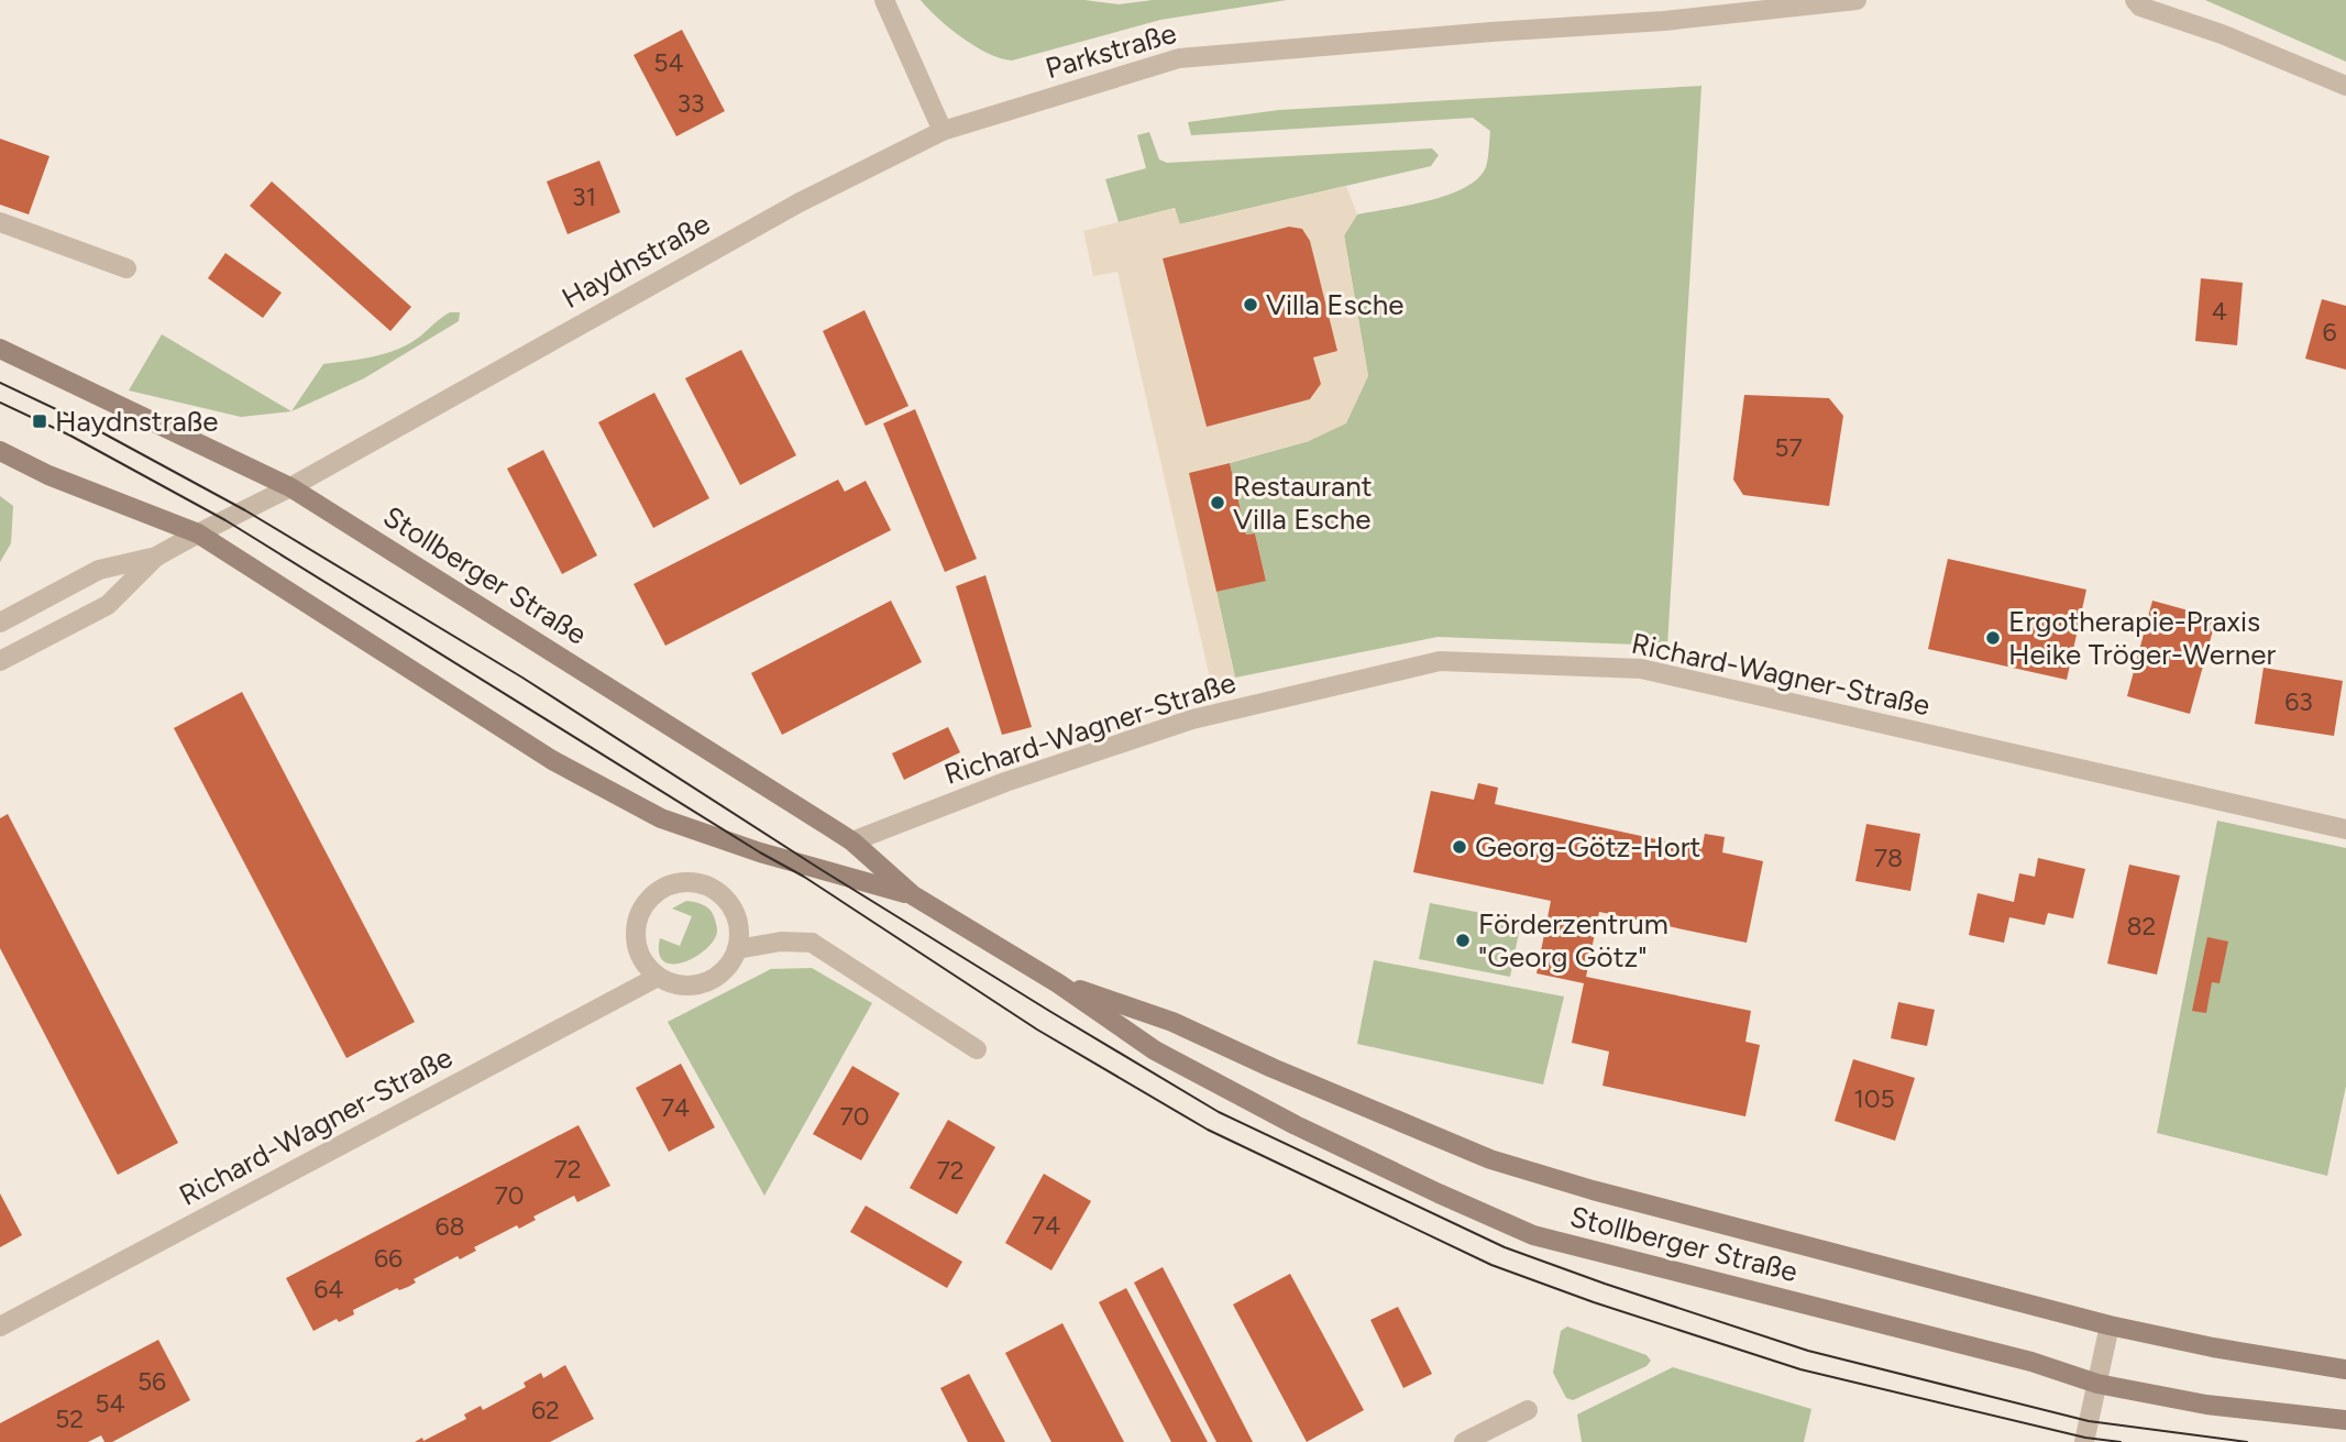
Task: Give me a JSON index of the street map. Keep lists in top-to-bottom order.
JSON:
{
  "streets": {
    "main road": ["Stollberger Straße"],
    "street": ["Parkstraße", "Haydnstraße", "Richard-Wagner-Straße"]
  },
  "crossings": [
    ["Parkstraße", "Haydnstraße"],
    ["Haydnstraße", "Stollberger Straße"],
    ["Stollberger Straße", "Richard-Wagner-Straße"]
  ],
  "places": {
    "other": [
      "Villa Esche",
      "Restaurant Villa Esche",
      "Ergotherapie-Praxis Heike Tröger-Werner",
      "Georg-Götz-Hort",
      "Förderzentrum \"Georg Götz\""
    ],
    "transit": ["Haydnstraße"]
  },
  "house_numbers": [
    "54",
    "33",
    "31",
    "4",
    "6",
    "57",
    "63",
    "78",
    "82",
    "105",
    "74",
    "70",
    "72",
    "72",
    "70",
    "74",
    "68",
    "66",
    "64",
    "56",
    "54",
    "62",
    "52"
  ]
}
